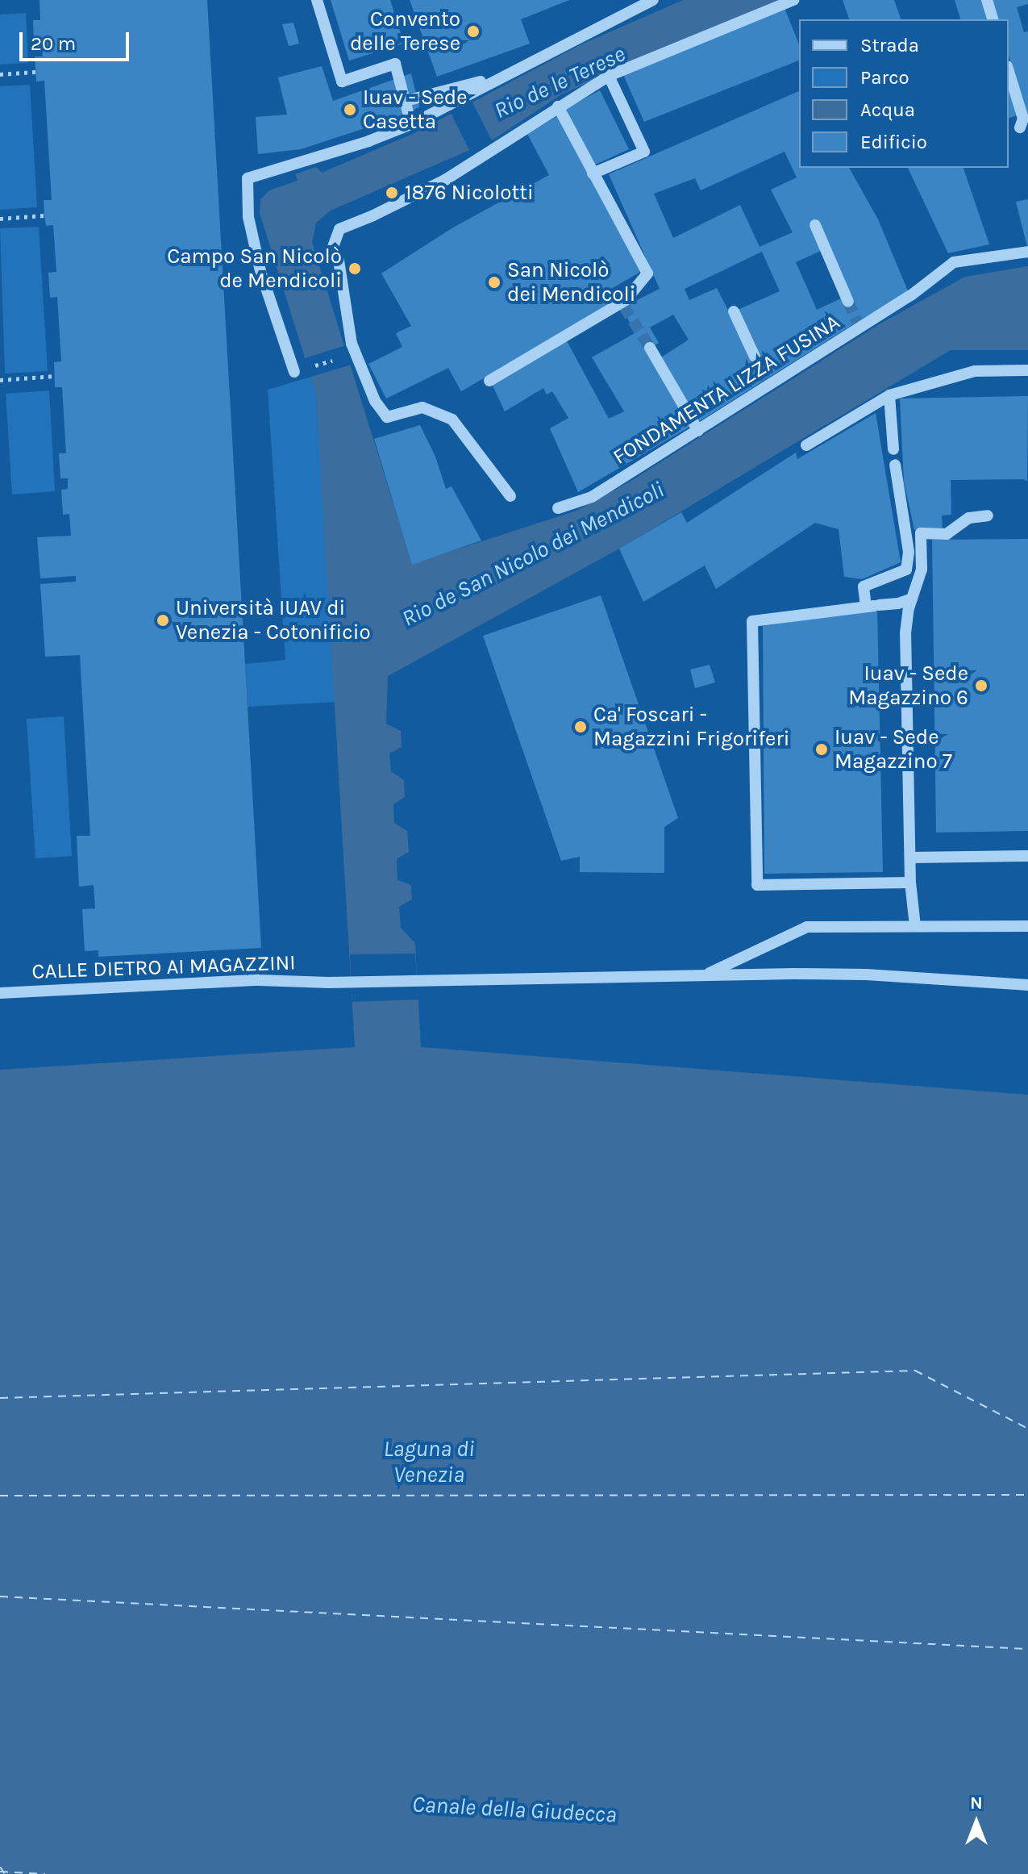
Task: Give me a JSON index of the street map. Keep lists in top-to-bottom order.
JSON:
{
  "streets": {
    "street": ["FONDAMENTA LIZZA FUSINA", "CALLE DIETRO AI MAGAZZINI"]
  },
  "water": [
    "Rio de le Terese",
    "Rio de San Nicolo dei Mendicoli",
    "Laguna di Venezia",
    "Canale della Giudecca"
  ],
  "places": [
    "Convento delle Terese",
    "Iuav - Sede Casetta",
    "1876 Nicolotti",
    "Campo San Nicolò de Mendicoli",
    "San Nicolò dei Mendicoli",
    "Università IUAV di Venezia - Cotonificio",
    "Iuav - Sede Magazzino 6",
    "Ca' Foscari - Magazzini Frigoriferi",
    "Iuav - Sede Magazzino 7"
  ],
  "legend": [
    "Strada",
    "Parco",
    "Acqua",
    "Edificio"
  ],
  "scale_bar": "20 m",
  "north": "top"
}
